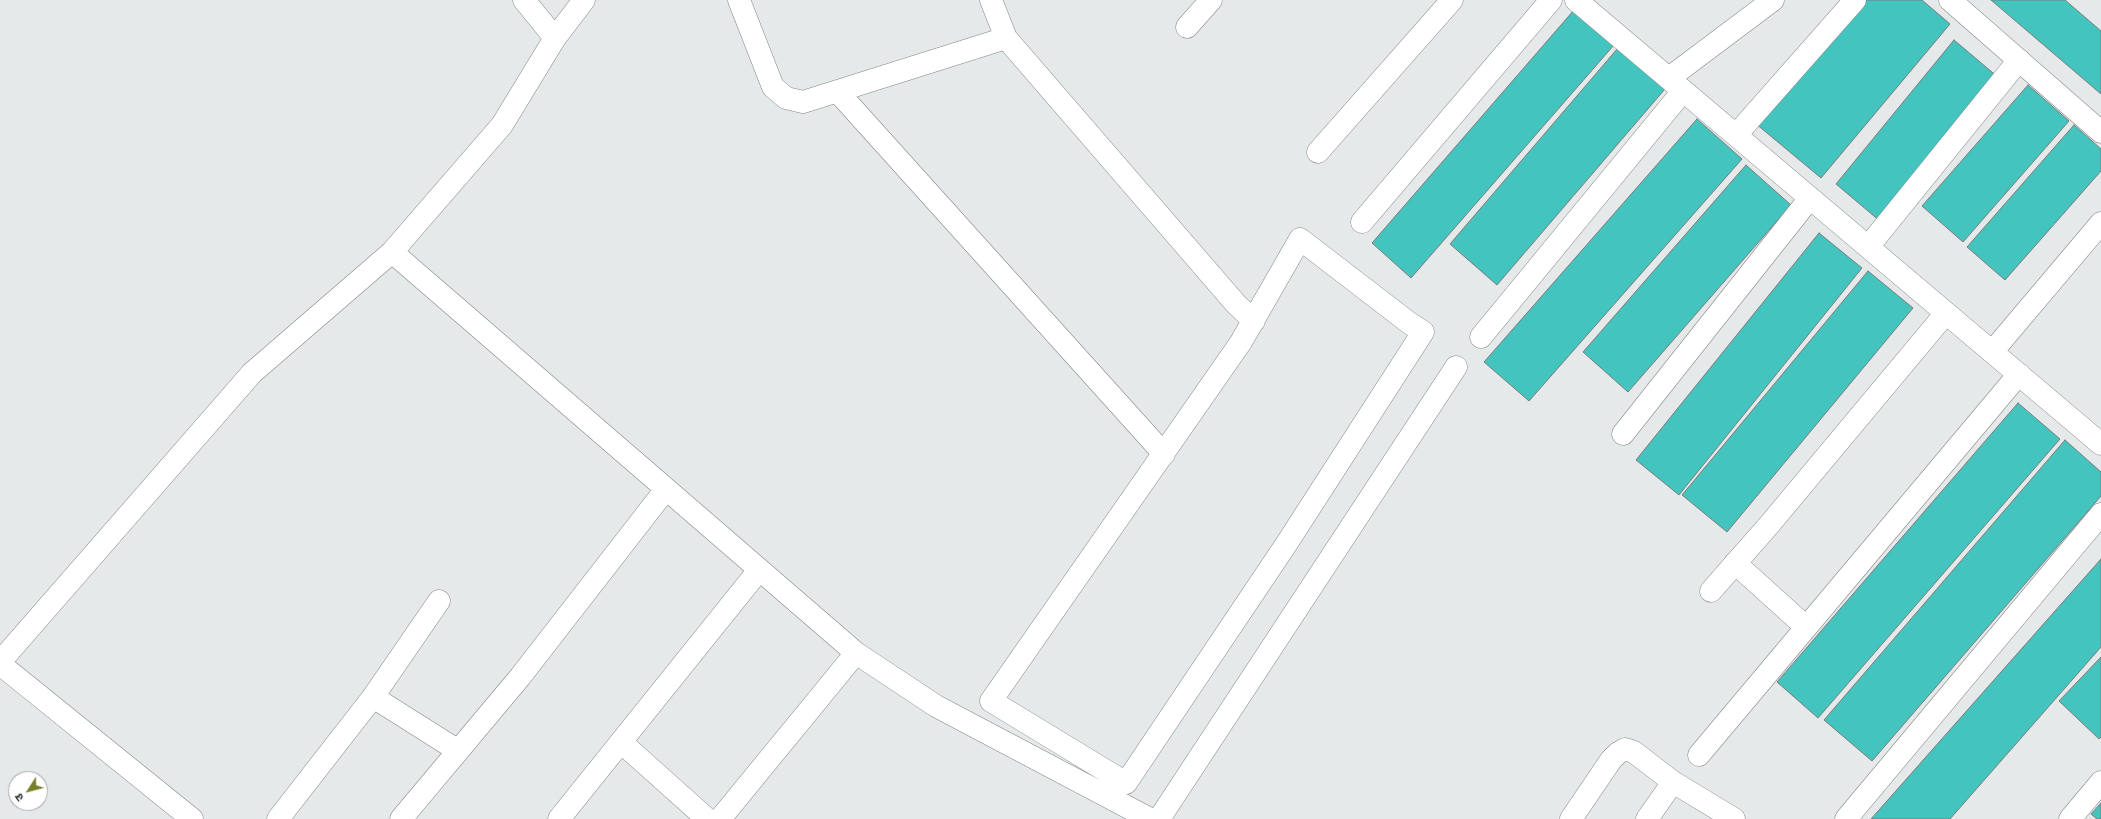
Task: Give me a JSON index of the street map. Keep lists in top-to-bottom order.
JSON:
{
  "north": "bottom left"
}
